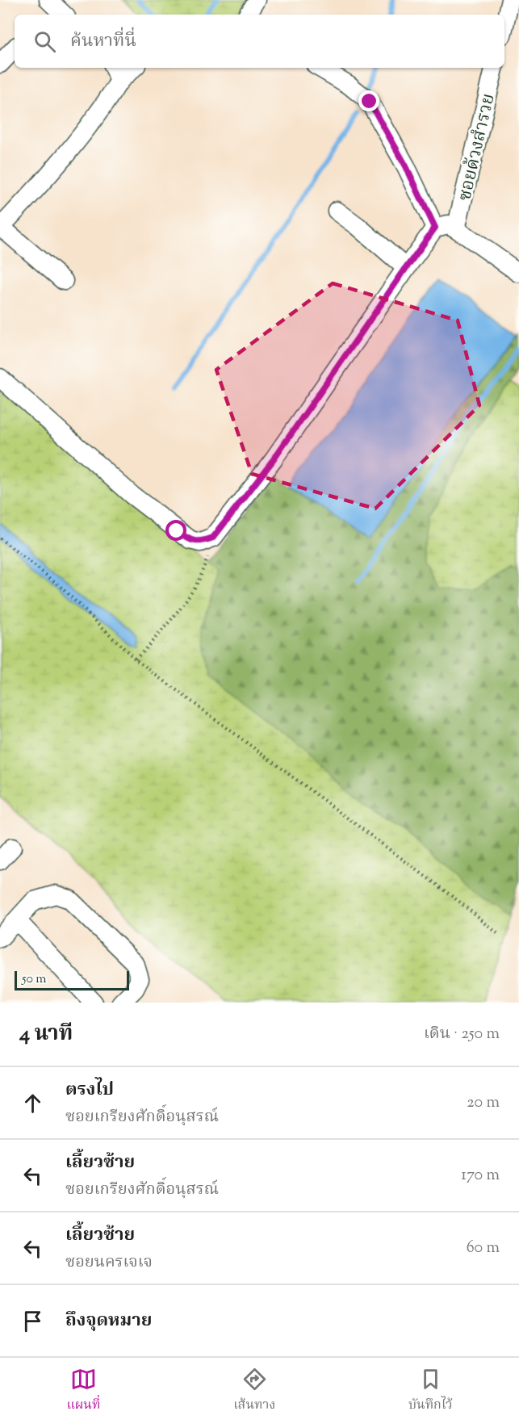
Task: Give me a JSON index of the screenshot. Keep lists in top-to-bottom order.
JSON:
{
  "streets": {
    "street": ["ซอยด้วงสำรวย"]
  },
  "scale_bar": "50 m",
  "page": {
    "search": "ค้นหาที่นี่",
    "scale": "50 m",
    "heading": ["4 นาที", "เดิน · 250 m"],
    "list": [
      ["ตรงไป", "ซอยเกรียงศักดิ์อนุสรณ์", "20 m"],
      ["เลี้ยวซ้าย", "ซอยเกรียงศักดิ์อนุสรณ์", "170 m"],
      ["เลี้ยวซ้าย", "ซอยนครเจเจ", "60 m"],
      "ถึงจุดหมาย"
    ],
    "nav": ["แผนที่", "เส้นทาง", "บันทึกไว้"]
  }
}
